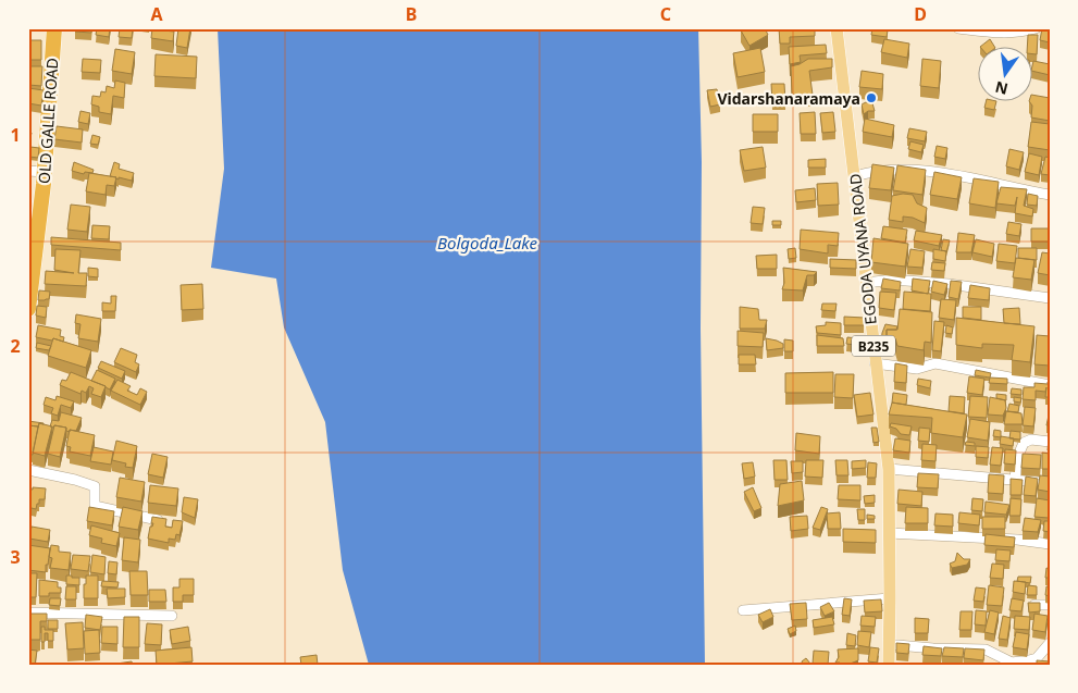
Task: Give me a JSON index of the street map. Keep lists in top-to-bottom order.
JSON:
{
  "streets": {
    "highway": ["OLD GALLE ROAD"],
    "main road": ["EGODA UYANA ROAD", "B235"]
  },
  "water": ["Bolgoda_Lake"],
  "places": ["Vidarshanaramaya"],
  "north": "bottom",
  "grid": {
    "columns": [
      "A",
      "B",
      "C",
      "D"
    ],
    "rows": ["1", "2", "3"]
  }
}
